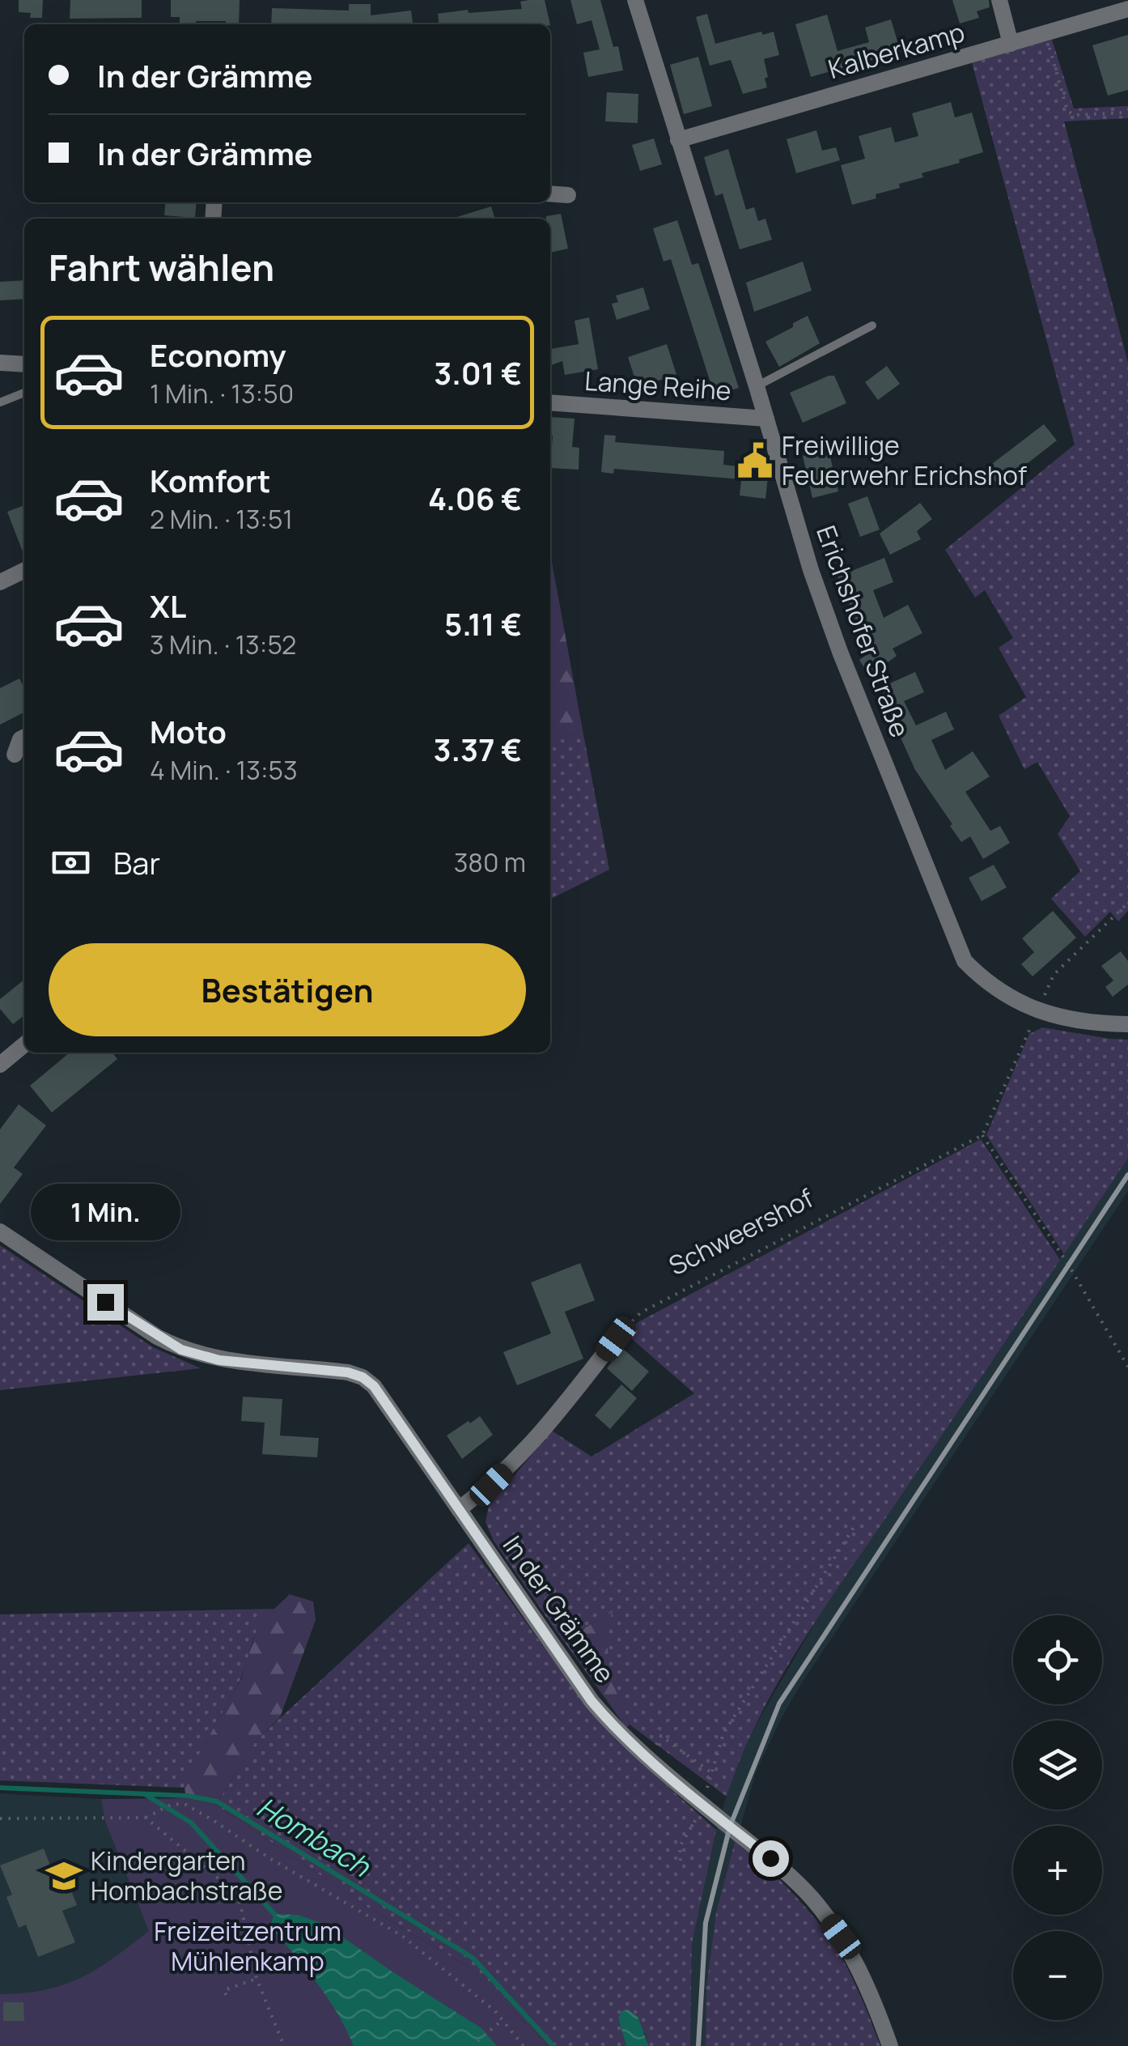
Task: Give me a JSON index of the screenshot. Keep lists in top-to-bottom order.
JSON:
{
  "streets": {
    "street": [
      "Kalberkamp",
      "Lange Reihe",
      "Erichshofer Straße",
      "In der Grämme"
    ],
    "path": ["Schweershof"]
  },
  "crossings": [
    ["Kalberkamp", "Erichshofer Straße"],
    ["Lange Reihe", "Erichshofer Straße"]
  ],
  "water": ["Hombach"],
  "parks": ["Freizeitzentrum Mühlenkamp"],
  "places": {
    "public building": ["Freiwillige Feuerwehr Erichshof"],
    "school or university": ["Kindergarten Hombachstraße"]
  },
  "page": {
    "banner": ["In der Grämme", "In der Grämme"],
    "heading": "Fahrt wählen",
    "list": [
      {
        "name": "Economy",
        "note": "1 Min. · 13:50",
        "value": "3.01 €"
      },
      {
        "name": "Komfort",
        "note": "2 Min. · 13:51",
        "value": "4.06 €"
      },
      {
        "name": "XL",
        "note": "3 Min. · 13:52",
        "value": "5.11 €"
      },
      {
        "name": "Moto",
        "note": "4 Min. · 13:53",
        "value": "3.37 €"
      }
    ],
    "pay": ["Bar", "380 m"],
    "buttons": "Bestätigen",
    "bubble": "1 Min.",
    "map_buttons": ["+", "−"]
  }
}
